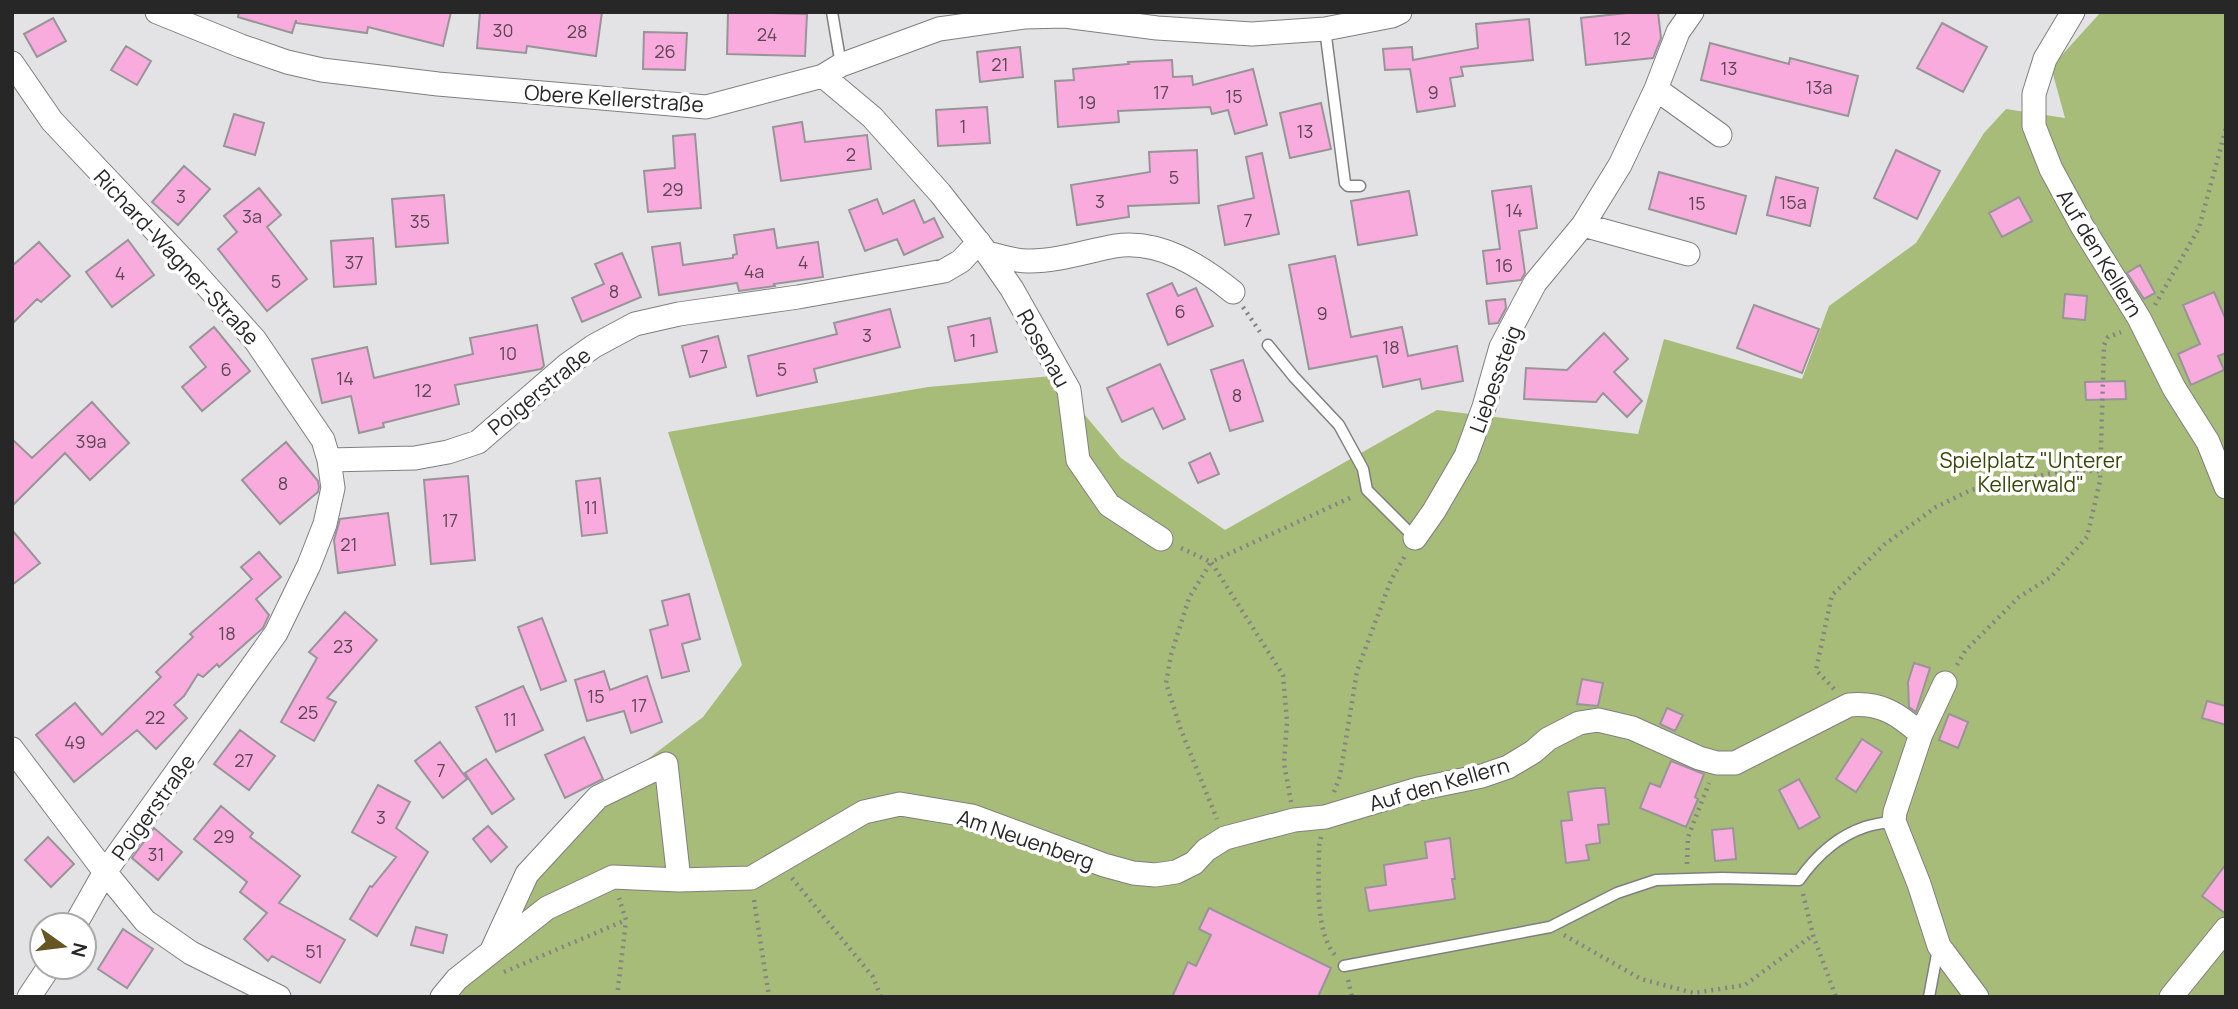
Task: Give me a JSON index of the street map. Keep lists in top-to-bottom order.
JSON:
{
  "streets": {
    "street": [
      "Obere Kellerstraße",
      "Auf den Kellern",
      "Richard-Wagner-Straße",
      "Rosenau",
      "Liebessteig",
      "Poigerstraße",
      "Am Neuenberg"
    ]
  },
  "crossings": [
    ["Obere Kellerstraße", "Rosenau"],
    ["Auf den Kellern", "Am Neuenberg"],
    ["Richard-Wagner-Straße", "Poigerstraße"],
    ["Rosenau", "Poigerstraße"]
  ],
  "parks": ["Spielplatz \"Unterer Kellerwald\""],
  "house_numbers": [
    "30",
    "28",
    "24",
    "12",
    "26",
    "21",
    "13",
    "13a",
    "17",
    "9",
    "15",
    "19",
    "1",
    "13",
    "2",
    "5",
    "29",
    "3",
    "3",
    "15a",
    "15",
    "14",
    "3a",
    "7",
    "35",
    "37",
    "4",
    "16",
    "4a",
    "4",
    "5",
    "8",
    "6",
    "9",
    "3",
    "1",
    "18",
    "10",
    "7",
    "6",
    "5",
    "14",
    "12",
    "8",
    "39a",
    "8",
    "11",
    "17",
    "21",
    "18",
    "23",
    "15",
    "17",
    "25",
    "22",
    "11",
    "49",
    "27",
    "7",
    "3",
    "29",
    "31",
    "51"
  ],
  "north": "right"
}
